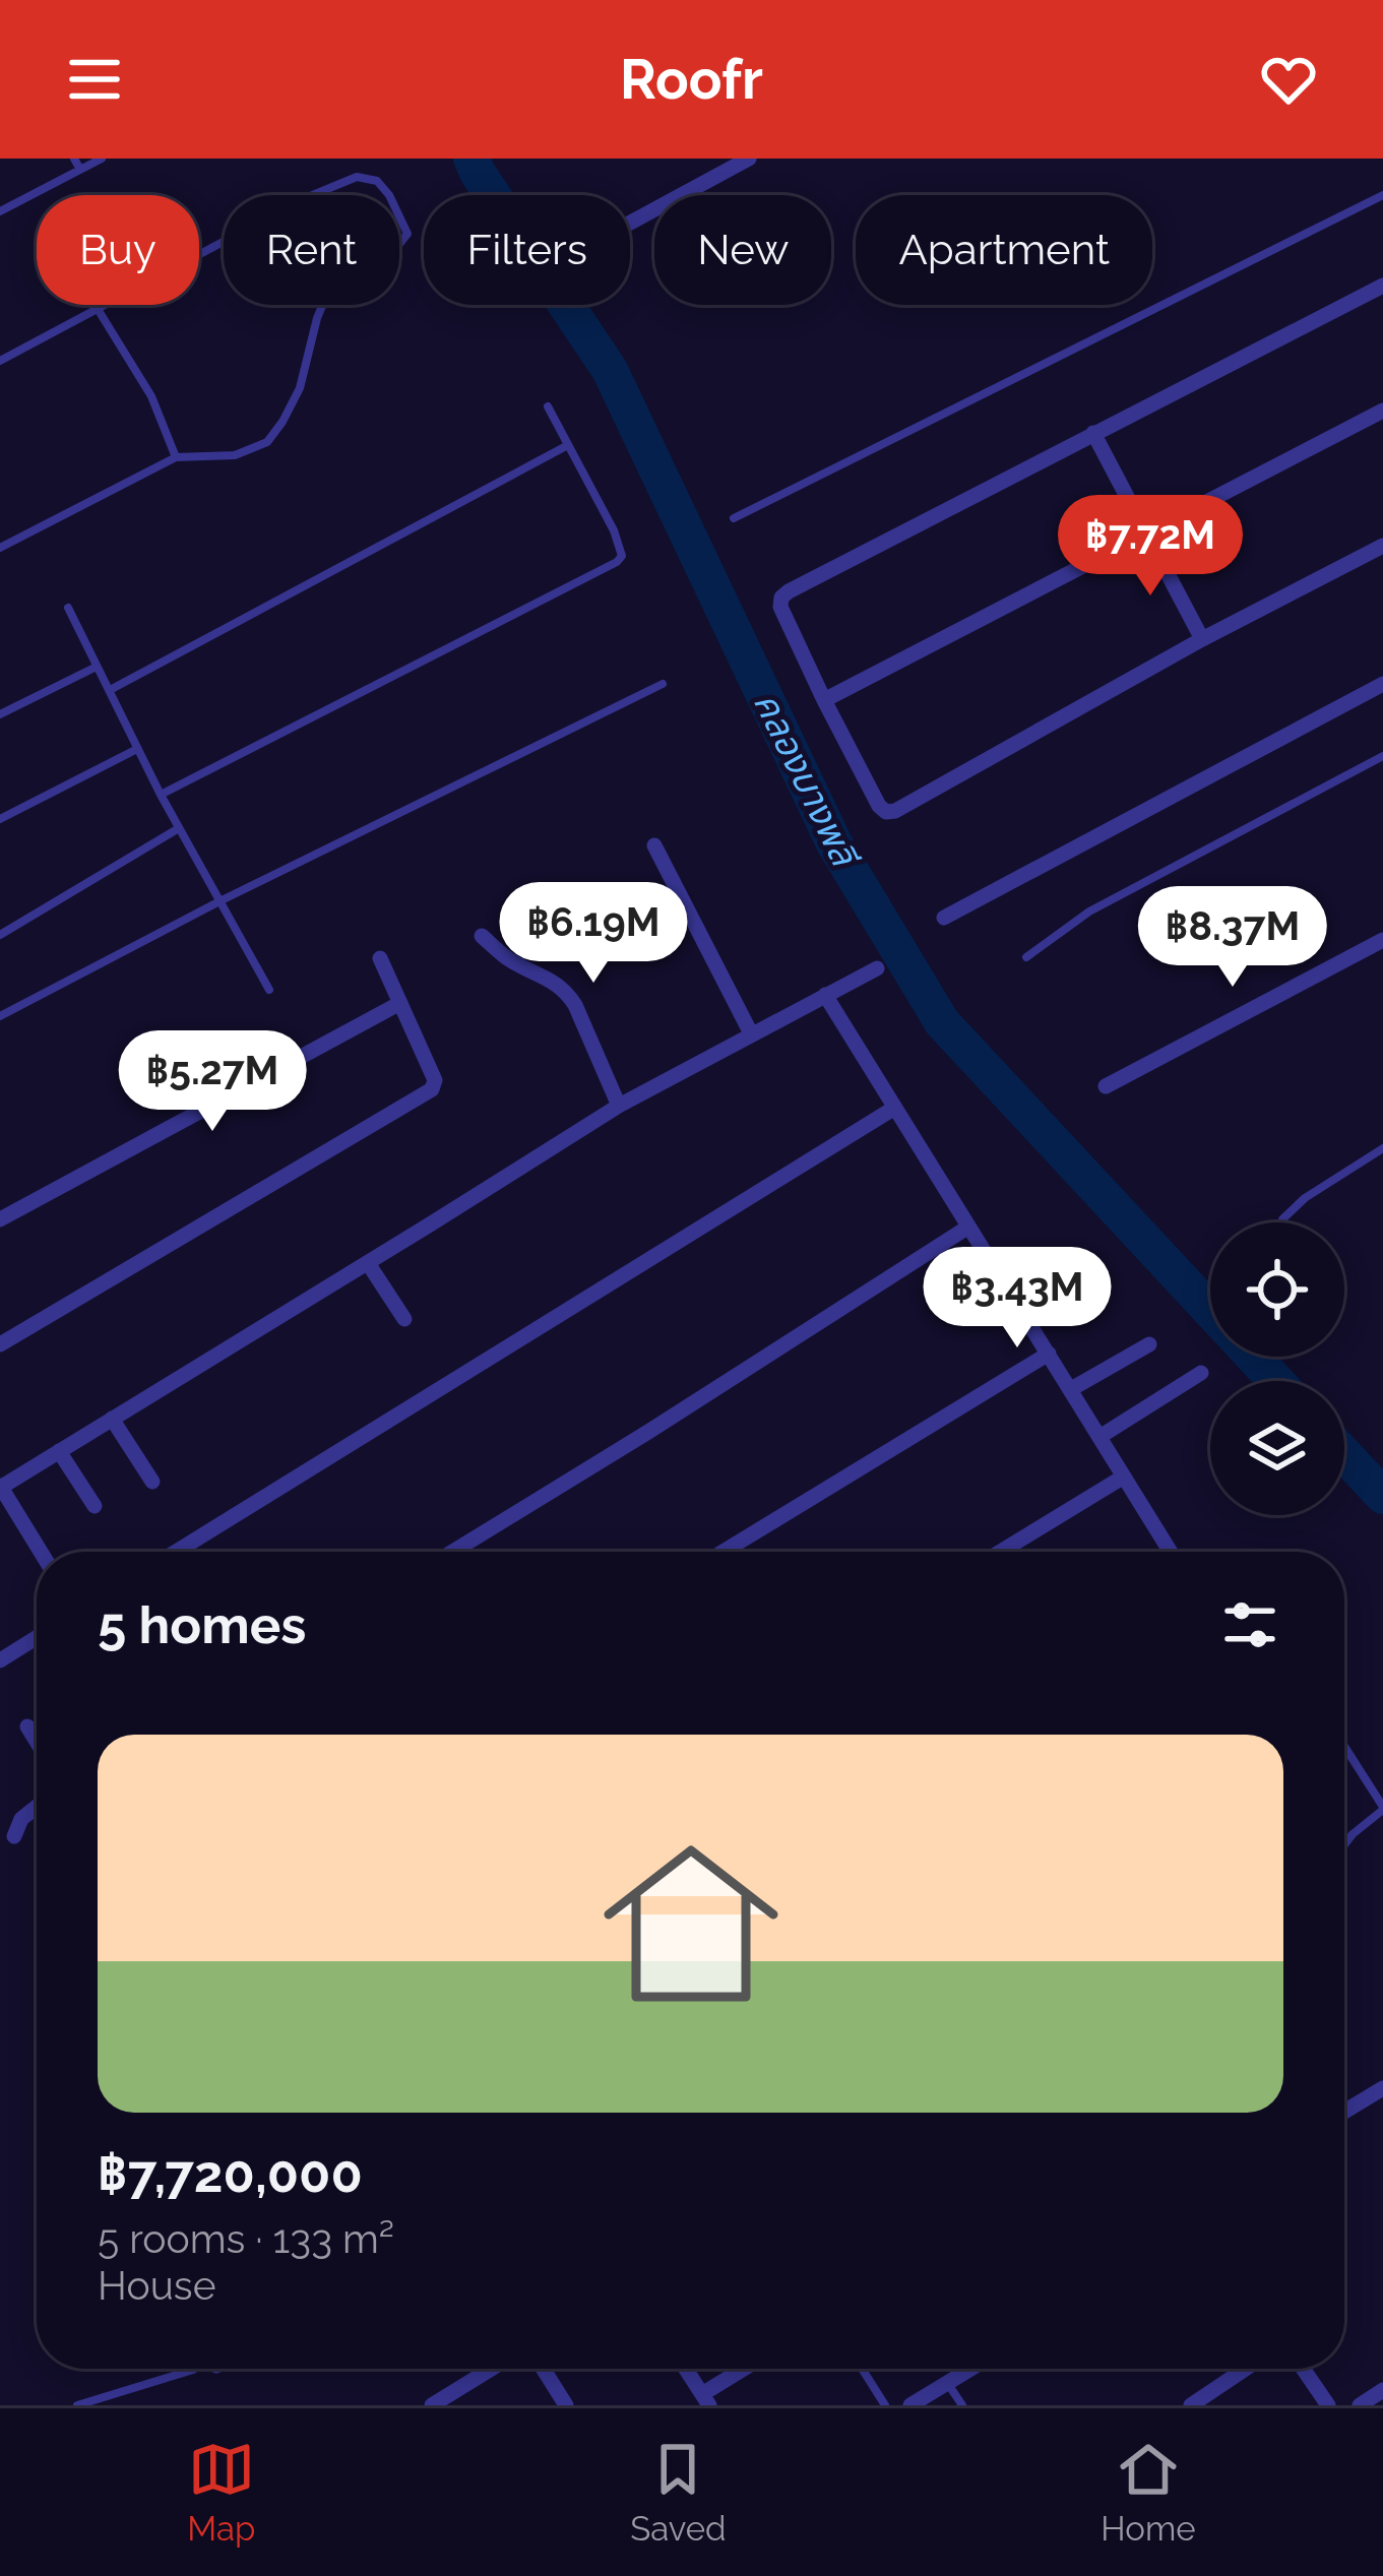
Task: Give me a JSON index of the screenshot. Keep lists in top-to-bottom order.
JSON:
{
  "water": ["คลองบางพลี"],
  "page": {
    "header": "Roofr",
    "chip": [
      "Buy",
      "Rent",
      "Filters",
      "New",
      "Apartment"
    ],
    "price": [
      "฿7.72M",
      "฿6.19M",
      "฿8.37M",
      "฿5.27M",
      "฿3.43M"
    ],
    "heading": "5 homes",
    "list": [
      {
        "name": "฿7,720,000",
        "note": "5 rooms · 133 m² · House"
      }
    ],
    "tabs": ["Map", "Saved", "Home"]
  }
}
